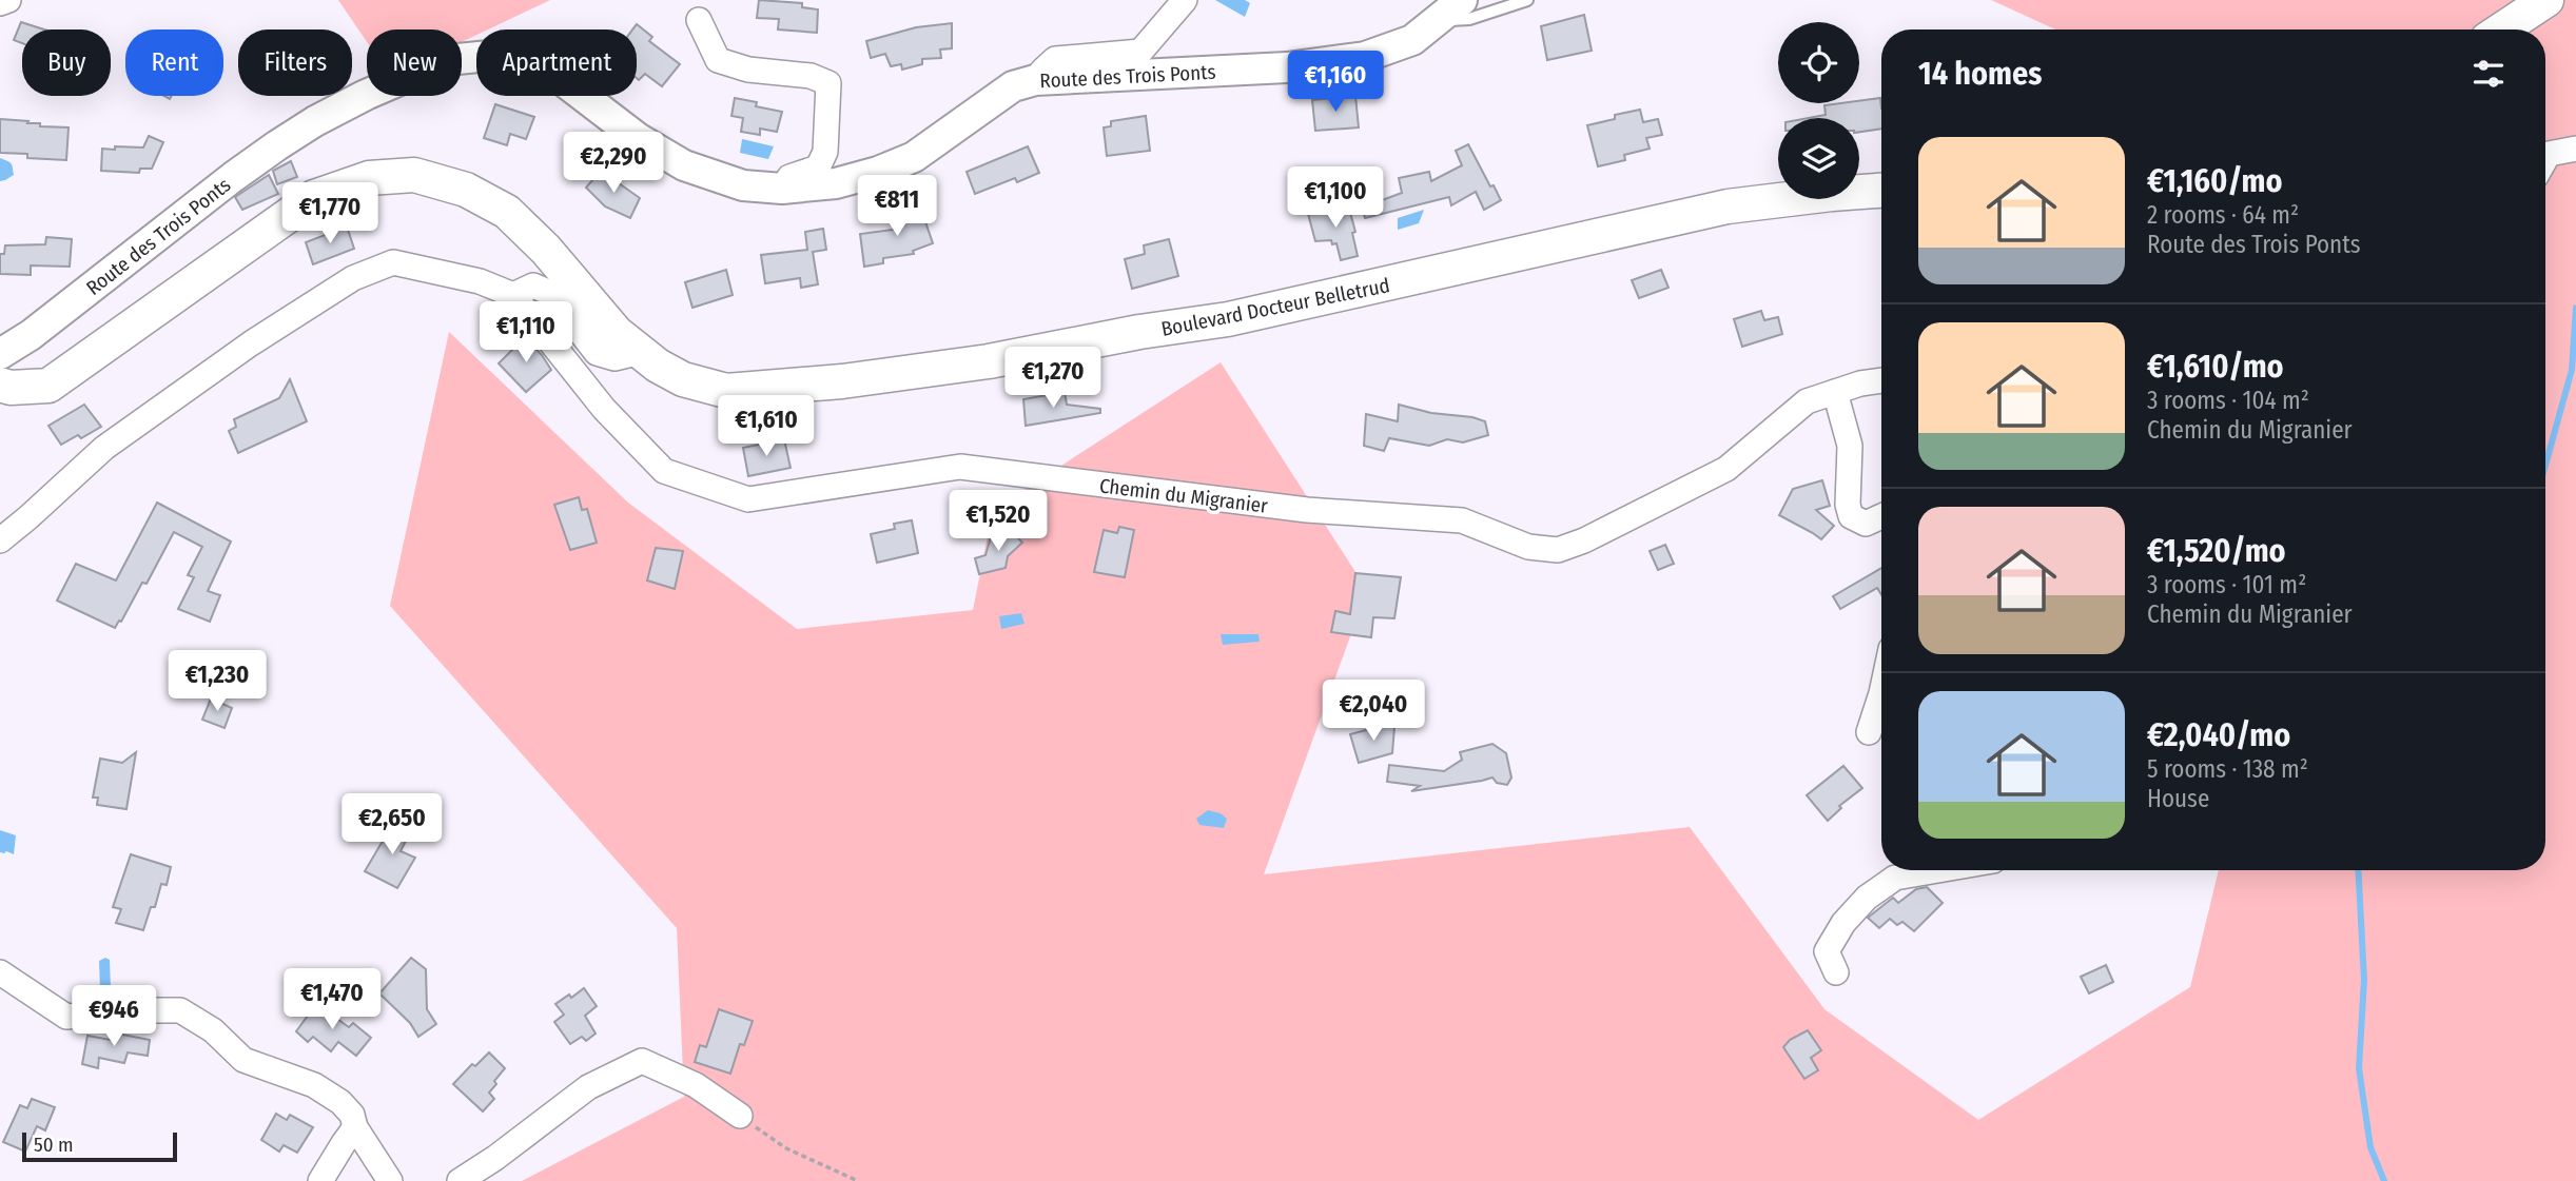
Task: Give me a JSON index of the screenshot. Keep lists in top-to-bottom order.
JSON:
{
  "streets": {
    "main road": ["Boulevard Docteur Belletrud"],
    "street": ["Route des Trois Ponts", "Chemin du Migranier"]
  },
  "scale_bar": "50 m",
  "page": {
    "chip": [
      "Buy",
      "Rent",
      "Filters",
      "New",
      "Apartment"
    ],
    "heading": "14 homes",
    "price": [
      "€1,160",
      "€2,290",
      "€1,100",
      "€811",
      "€1,770",
      "€1,110",
      "€1,270",
      "€1,610",
      "€1,520",
      "€1,230",
      "€2,040",
      "€2,650",
      "€1,470",
      "€946"
    ],
    "list": [
      {
        "name": "€1,160/mo",
        "note": "2 rooms · 64 m² · Route des Trois Ponts"
      },
      {
        "name": "€1,610/mo",
        "note": "3 rooms · 104 m² · Chemin du Migranier"
      },
      {
        "name": "€1,520/mo",
        "note": "3 rooms · 101 m² · Chemin du Migranier"
      },
      {
        "name": "€2,040/mo",
        "note": "5 rooms · 138 m² · House"
      }
    ],
    "scale": "50 m"
  }
}
